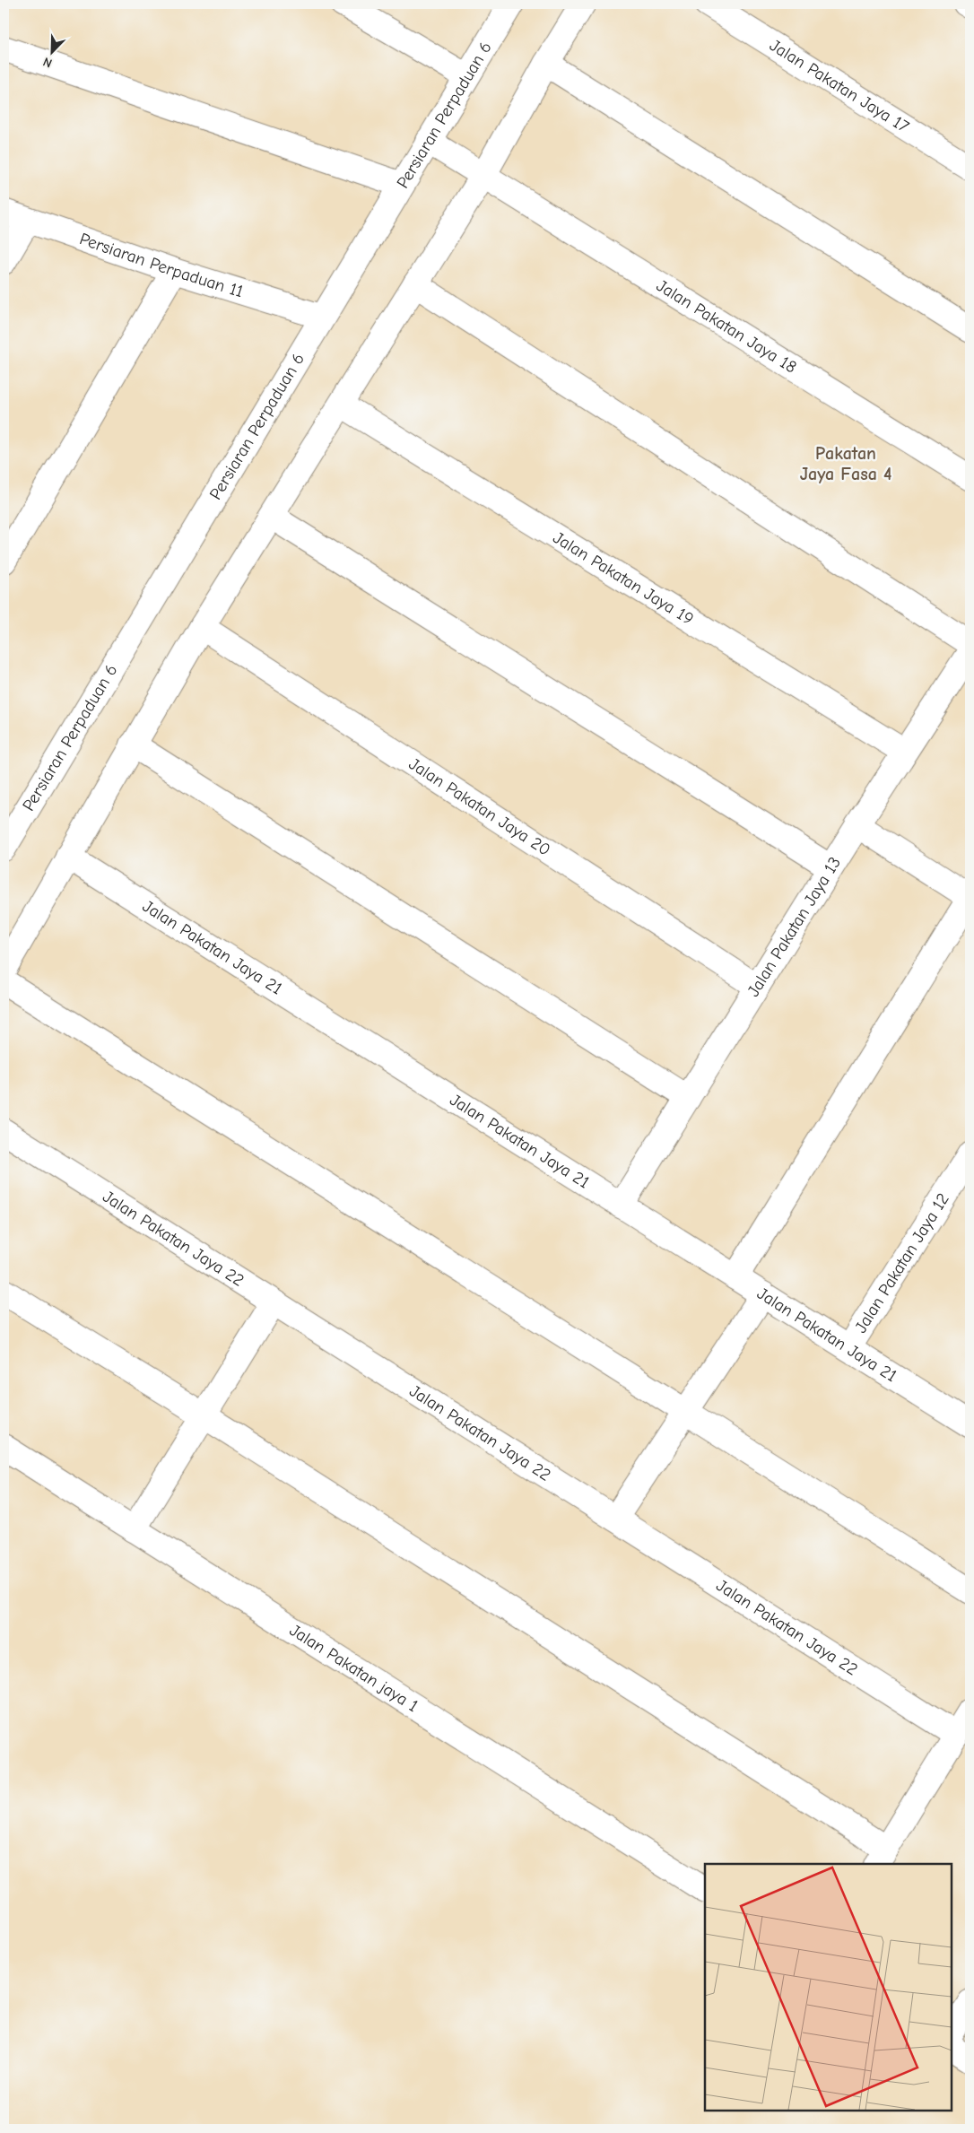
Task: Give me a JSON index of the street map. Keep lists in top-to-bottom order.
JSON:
{
  "streets": {
    "street": [
      "Jalan Pakatan Jaya 17",
      "Persiaran Perpaduan 6",
      "Persiaran Perpaduan 11",
      "Jalan Pakatan Jaya 18",
      "Jalan Pakatan Jaya 19",
      "Jalan Pakatan Jaya 20",
      "Jalan Pakatan Jaya 13",
      "Jalan Pakatan Jaya 21",
      "Jalan Pakatan Jaya 22",
      "Jalan Pakatan Jaya 12",
      "Jalan Pakatan jaya 1"
    ]
  },
  "crossings": [
    ["Persiaran Perpaduan 6", "Persiaran Perpaduan 11"],
    ["Persiaran Perpaduan 6", "Jalan Pakatan Jaya 18"],
    ["Jalan Pakatan Jaya 19", "Jalan Pakatan Jaya 13"],
    ["Jalan Pakatan Jaya 20", "Jalan Pakatan Jaya 13"],
    ["Jalan Pakatan Jaya 13", "Jalan Pakatan Jaya 21"],
    ["Jalan Pakatan Jaya 21", "Jalan Pakatan Jaya 12"]
  ],
  "districts": ["Pakatan Jaya Fasa 4"],
  "north": "bottom left"
}
